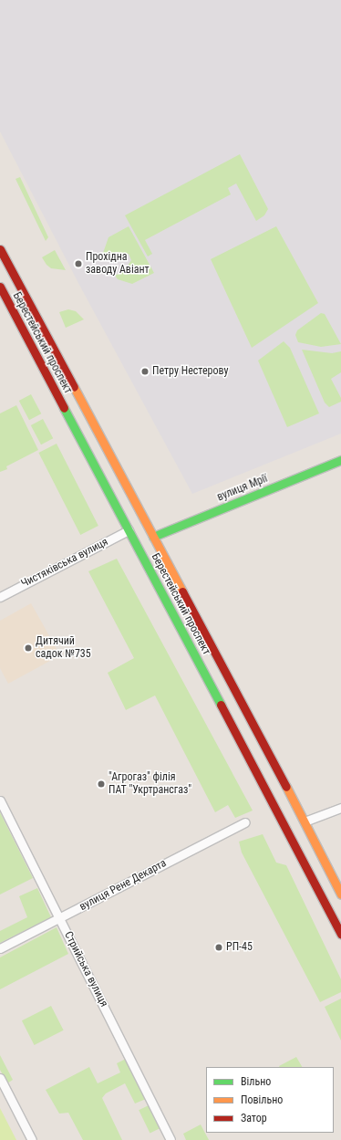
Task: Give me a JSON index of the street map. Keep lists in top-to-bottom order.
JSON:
{
  "streets": {
    "main road": ["Берестейський проспект", "вулиця Мрії"],
    "street": ["Чистяківська вулиця", "вулиця Рене Декарта", "Стрийська вулиця"]
  },
  "crossings": [
    ["Берестейський проспект", "вулиця Мрії"],
    ["Берестейський проспект", "Чистяківська вулиця"],
    ["вулиця Рене Декарта", "Стрийська вулиця"]
  ],
  "places": [
    "Прохідна заводу Авіант",
    "Петру Нестерову",
    "Дитячий садок №735",
    "\"Агрогаз\" філія ПАТ \"Укртрансгаз\"",
    "РП-45"
  ],
  "legend": ["Вільно", "Повільно", "Затор"]
}
